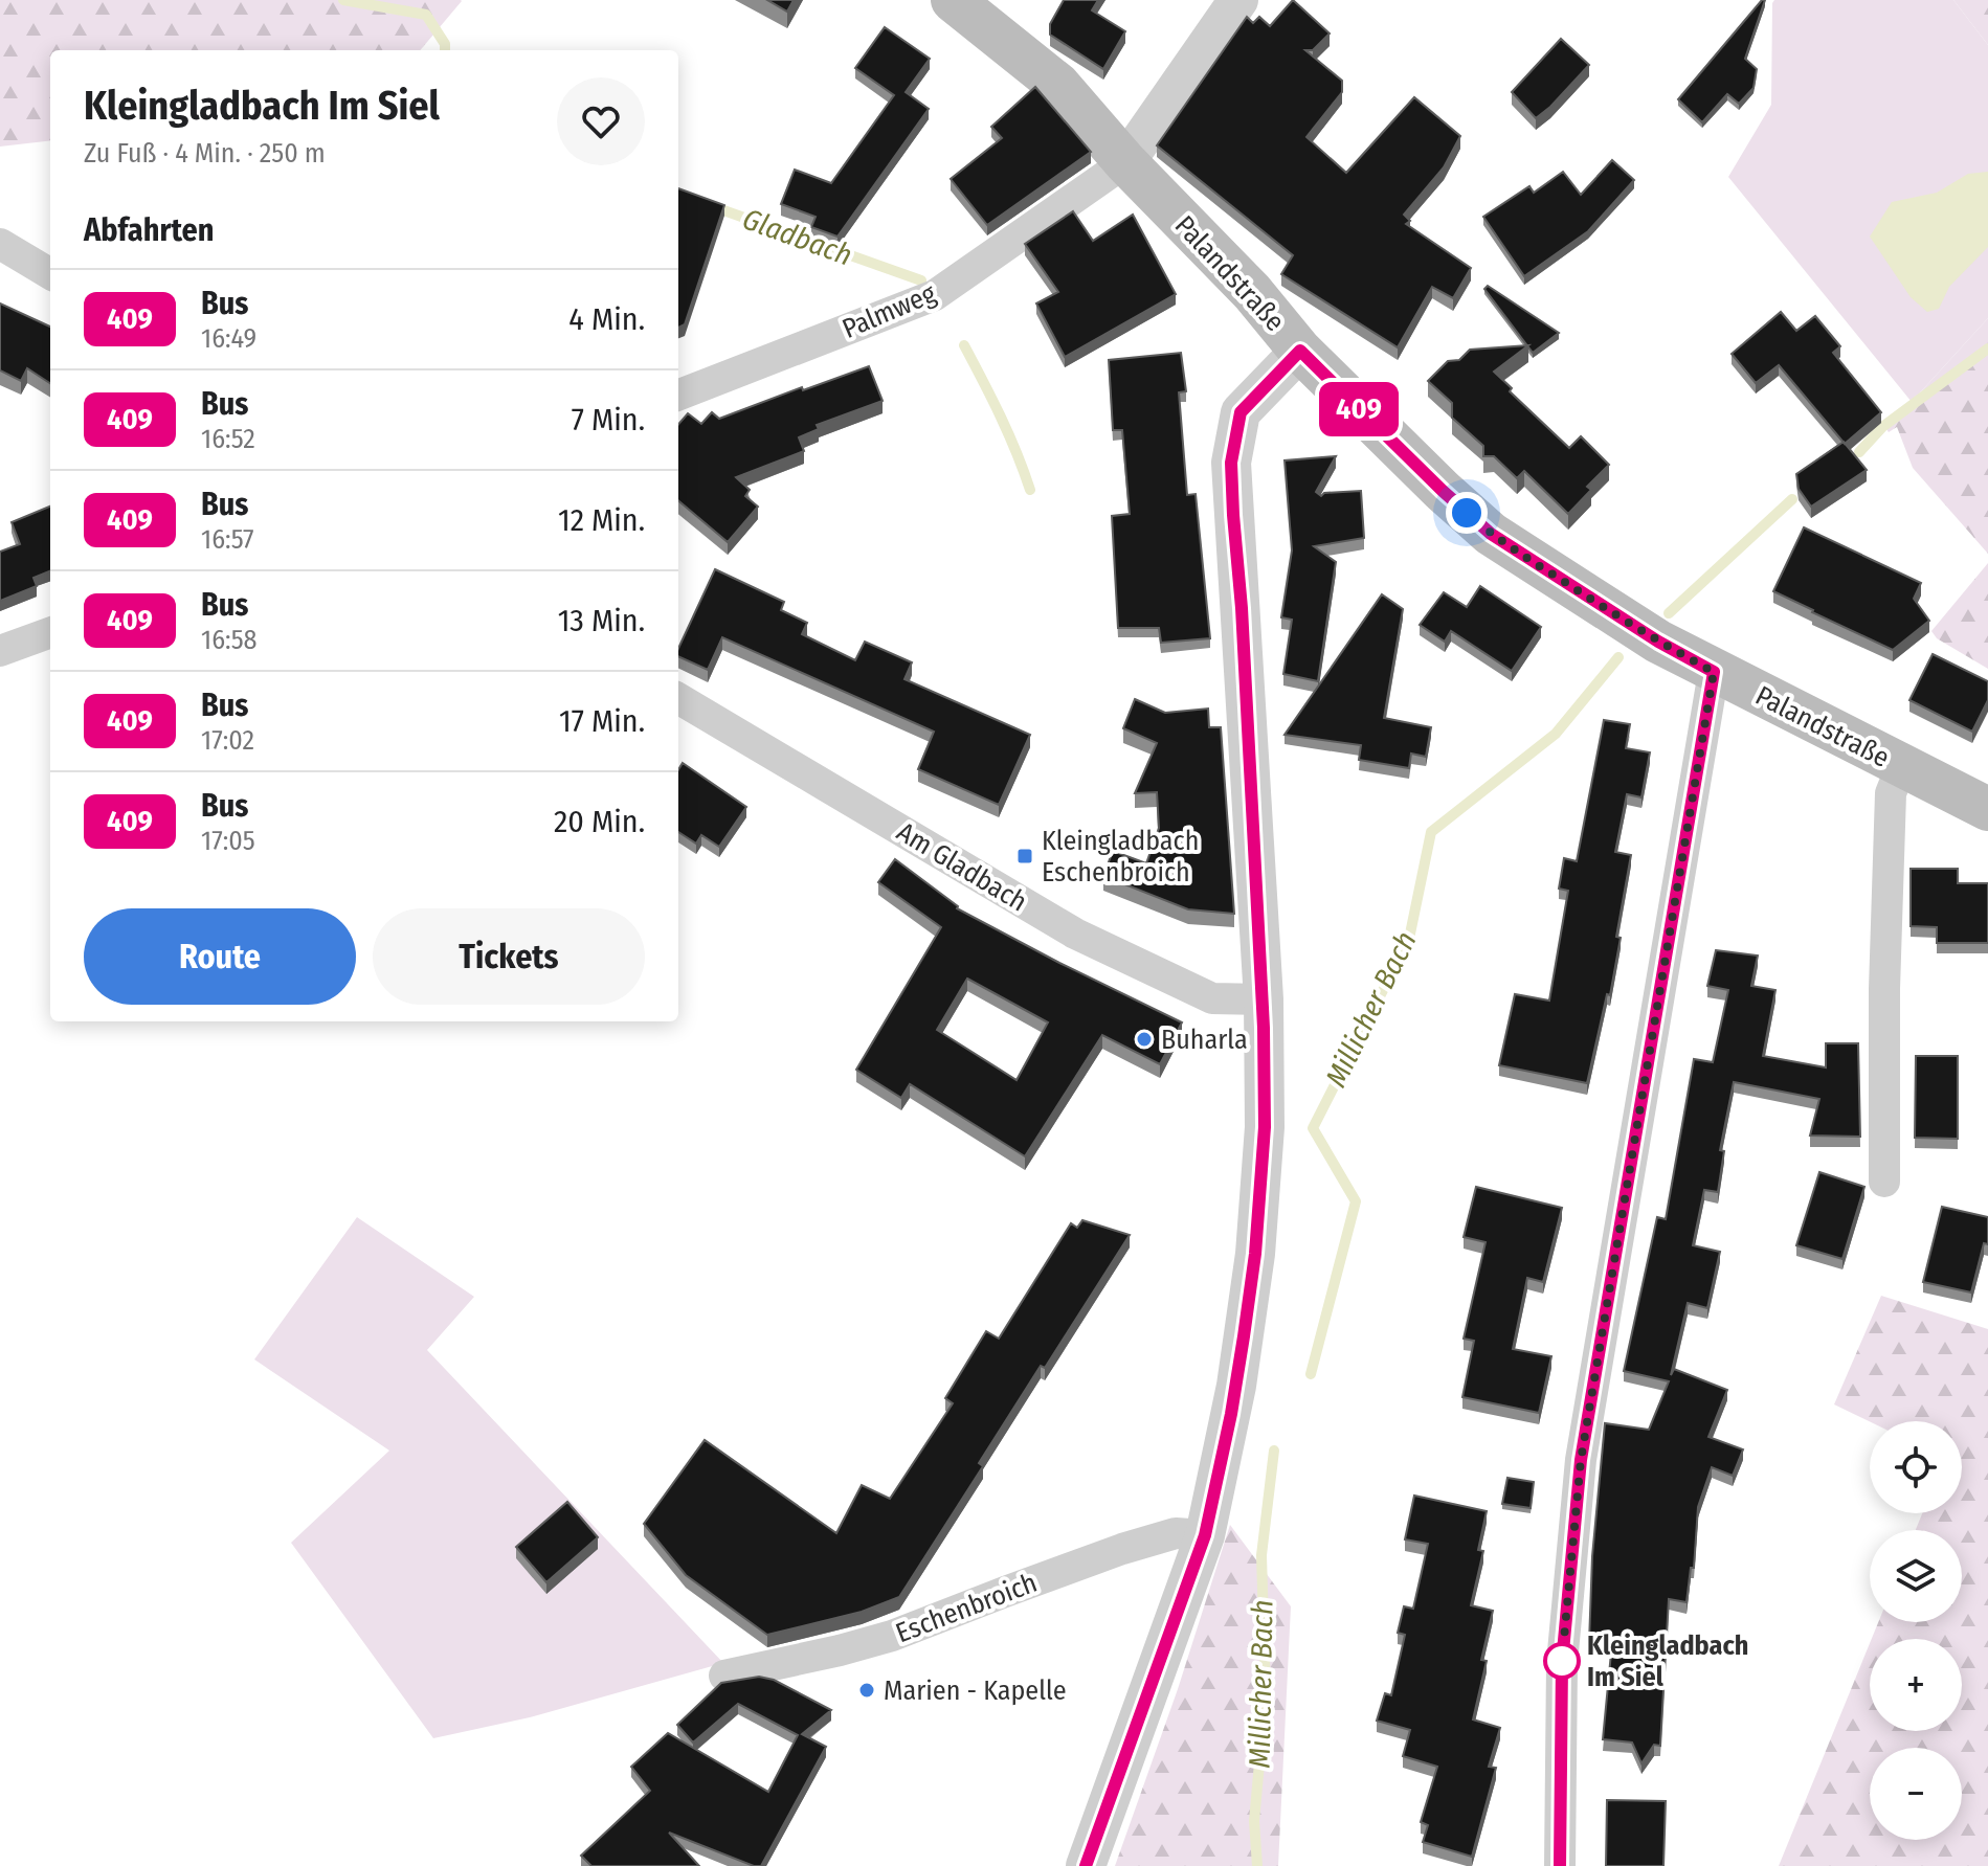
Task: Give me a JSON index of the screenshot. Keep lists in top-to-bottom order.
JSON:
{
  "streets": {
    "main road": ["Palandstraße"],
    "street": ["Palmweg", "Am Gladbach", "Eschenbroich"]
  },
  "crossings": [
    ["Palandstraße", "Palmweg"]
  ],
  "water": ["Gladbach", "Millicher Bach"],
  "places": {
    "transit": ["Kleingladbach Eschenbroich"],
    "other": ["Buharla", "Kleingladbach Im Siel", "Marien - Kapelle"]
  },
  "lines": ["bus line 409"],
  "page": {
    "on_map": "409",
    "heading": [
      ["Kleingladbach Im Siel", "Zu Fuß · 4 Min. · 250 m"],
      "Abfahrten"
    ],
    "list": [
      {
        "mark": "409",
        "name": "Bus",
        "note": "16:49",
        "value": "4 Min."
      },
      {
        "mark": "409",
        "name": "Bus",
        "note": "16:52",
        "value": "7 Min."
      },
      {
        "mark": "409",
        "name": "Bus",
        "note": "16:57",
        "value": "12 Min."
      },
      {
        "mark": "409",
        "name": "Bus",
        "note": "16:58",
        "value": "13 Min."
      },
      {
        "mark": "409",
        "name": "Bus",
        "note": "17:02",
        "value": "17 Min."
      },
      {
        "mark": "409",
        "name": "Bus",
        "note": "17:05",
        "value": "20 Min."
      }
    ],
    "buttons": ["Route", "Tickets"],
    "map_buttons": ["+", "−"]
  }
}
